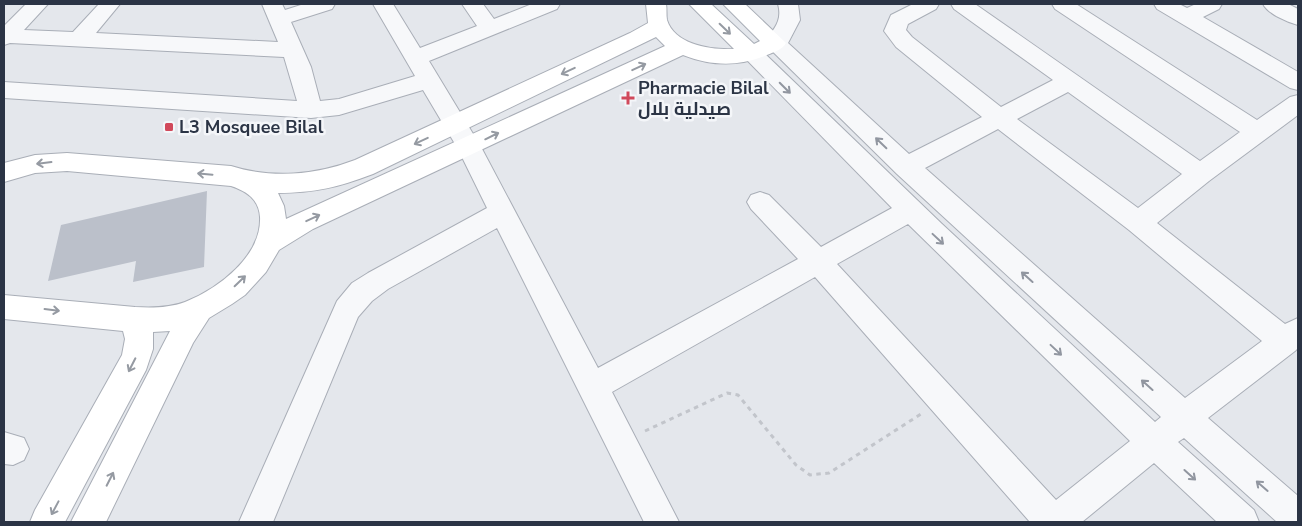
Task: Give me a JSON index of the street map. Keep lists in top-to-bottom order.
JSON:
{
  "places": {
    "health": ["Pharmacie Bilal صيدلية بلال"],
    "transit": ["L3 Mosquee Bilal"]
  }
}
